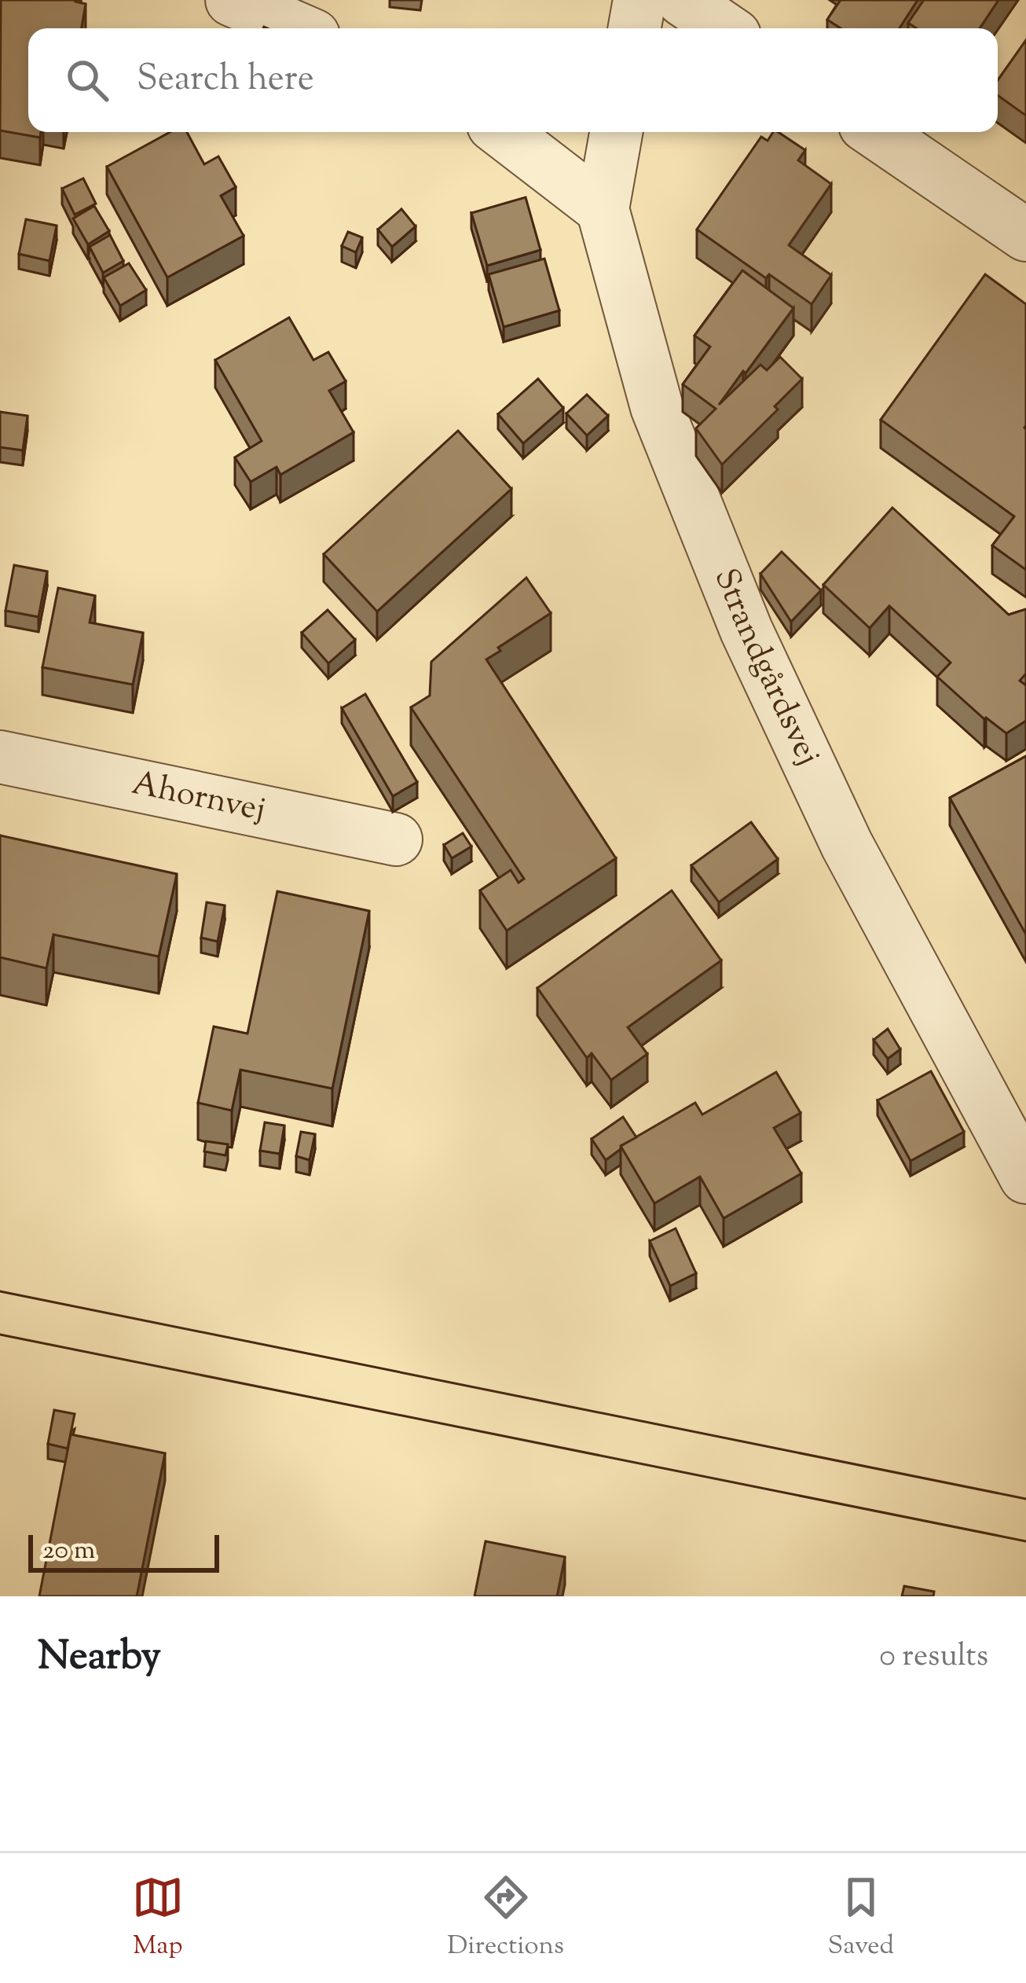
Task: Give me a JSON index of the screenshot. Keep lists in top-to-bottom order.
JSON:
{
  "streets": {
    "street": ["Strandgårdsvej", "Ahornvej"]
  },
  "scale_bar": "20 m",
  "page": {
    "search": "Search here",
    "scale": "20 m",
    "heading": ["Nearby", "0 results"],
    "nav": ["Map", "Directions", "Saved"]
  }
}
